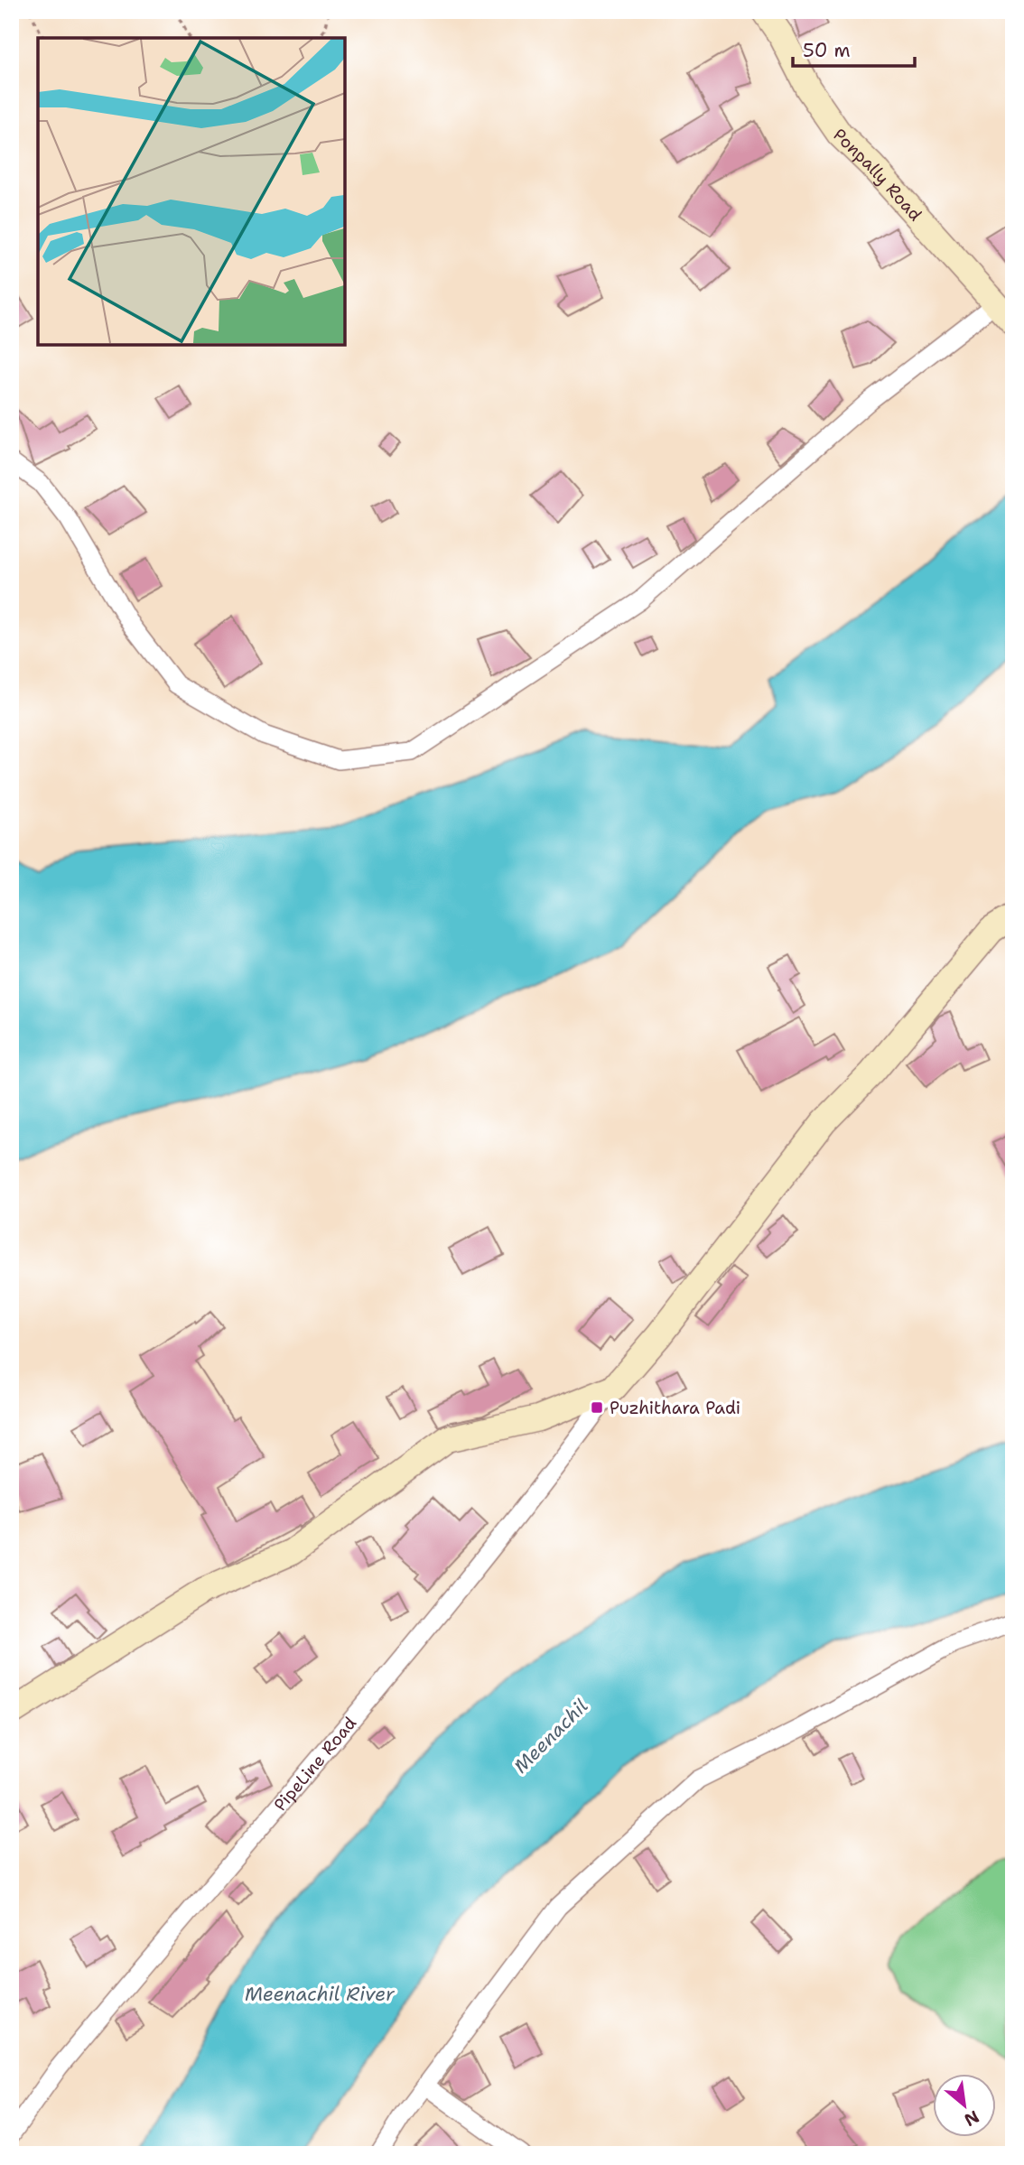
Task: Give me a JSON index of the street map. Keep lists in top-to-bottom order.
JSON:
{
  "streets": {
    "main road": ["Ponpally Road"],
    "street": ["PipeLine Road"]
  },
  "water": ["Meenachil", "Meenachil River"],
  "places": {
    "transit": ["Puzhithara Padi"]
  },
  "scale_bar": "50 m",
  "north": "bottom right"
}
